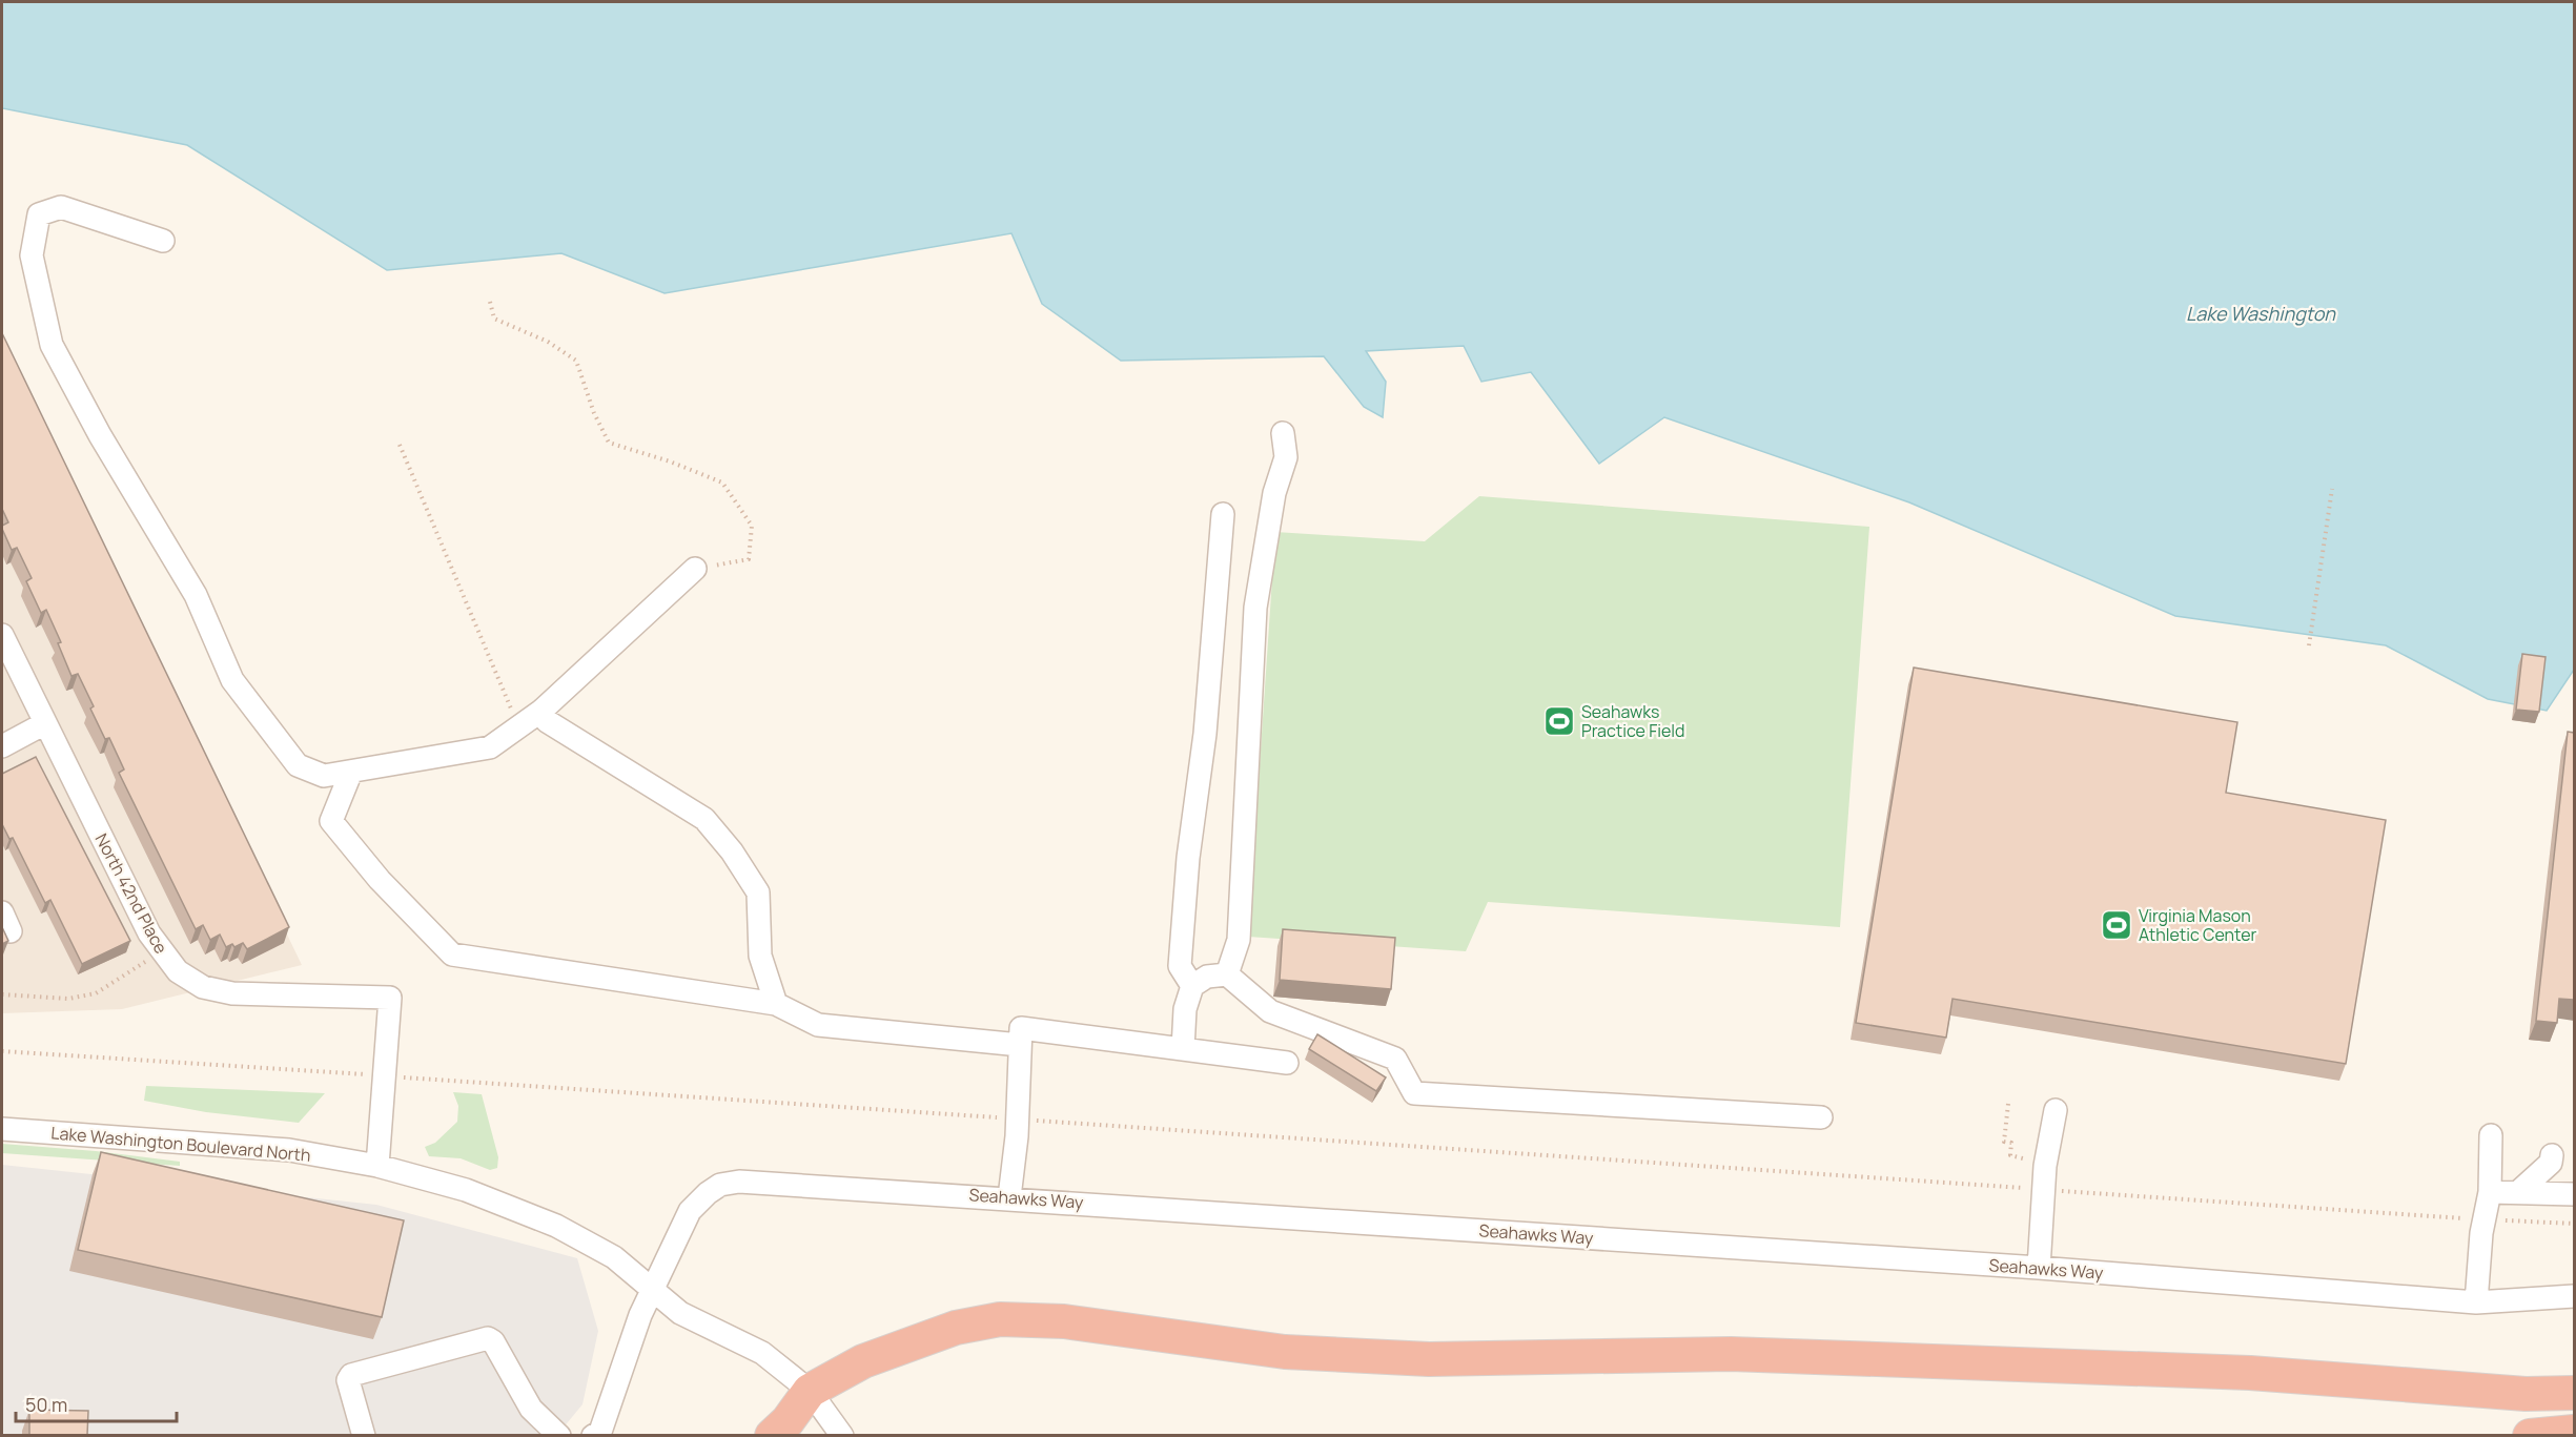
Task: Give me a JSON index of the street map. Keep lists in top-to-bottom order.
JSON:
{
  "streets": {
    "street": ["North 42nd Place", "Lake Washington Boulevard North", "Seahawks Way"]
  },
  "crossings": [
    ["North 42nd Place", "Lake Washington Boulevard North"],
    ["Lake Washington Boulevard North", "Seahawks Way"]
  ],
  "water": ["Lake Washington"],
  "places": {
    "sports": ["Seahawks Practice Field", "Virginia Mason Athletic Center"]
  },
  "scale_bar": "50 m"
}
